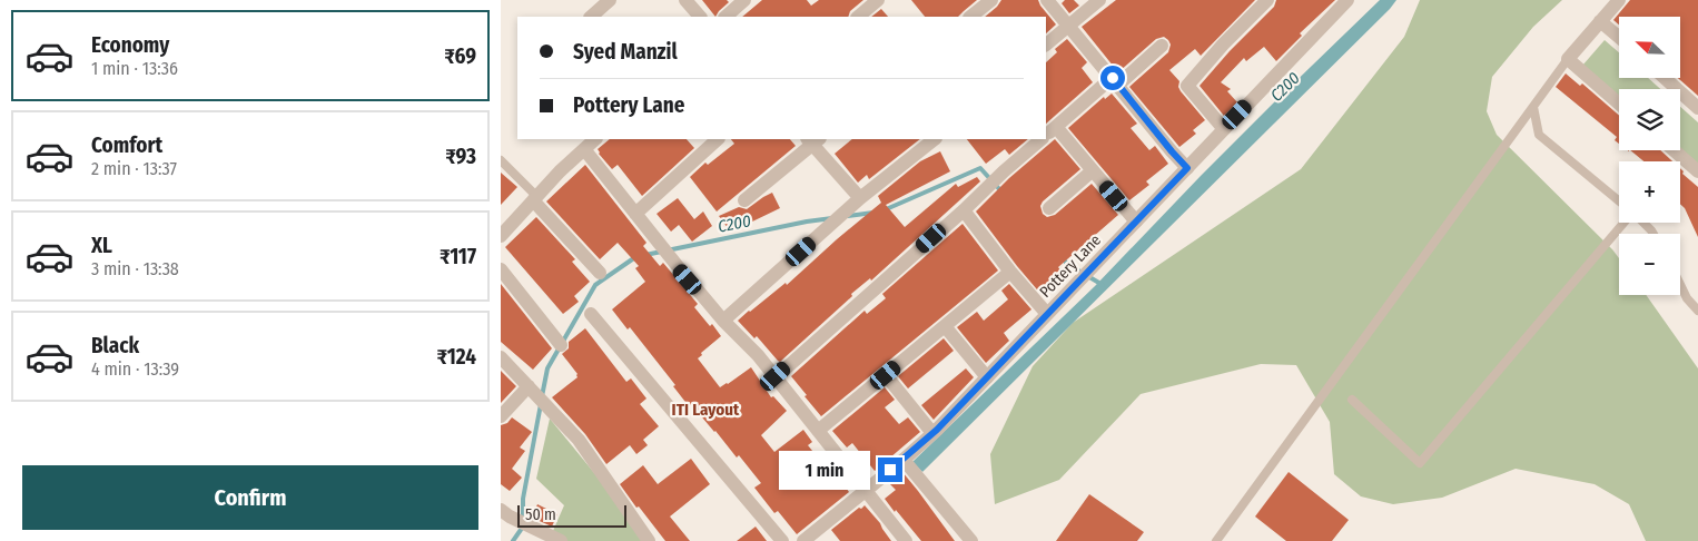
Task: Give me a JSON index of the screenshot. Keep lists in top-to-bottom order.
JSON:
{
  "streets": {
    "street": ["Pottery Lane"]
  },
  "districts": ["ITI Layout"],
  "water": ["C200"],
  "scale_bar": "50 m",
  "north": "top left",
  "page": {
    "list": [
      {
        "name": "Economy",
        "note": "1 min · 13:36",
        "value": "₹69"
      },
      {
        "name": "Comfort",
        "note": "2 min · 13:37",
        "value": "₹93"
      },
      {
        "name": "XL",
        "note": "3 min · 13:38",
        "value": "₹117"
      },
      {
        "name": "Black",
        "note": "4 min · 13:39",
        "value": "₹124"
      }
    ],
    "map_buttons": ["+", "−"],
    "banner": ["Syed Manzil", "Pottery Lane"],
    "bubble": "1 min",
    "buttons": "Confirm",
    "scale": "50 m"
  }
}
